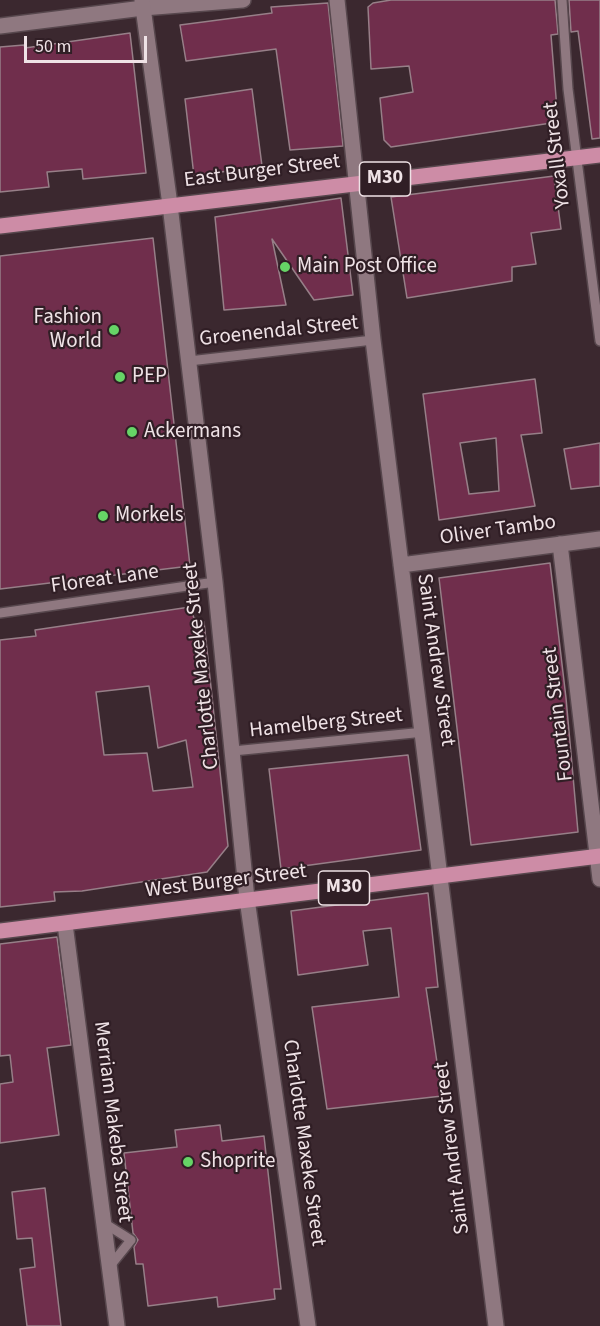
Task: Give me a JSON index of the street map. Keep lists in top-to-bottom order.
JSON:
{
  "streets": {
    "main road": ["East Burger Street", "M30", "West Burger Street"],
    "street": [
      "Oliver Tambo",
      "Saint Andrew Street",
      "Charlotte Maxeke Street",
      "Fountain Street",
      "Merriam Makeba Street"
    ],
    "lane": [
      "Yoxall Street",
      "Groenendal Street",
      "Floreat Lane",
      "Hamelberg Street"
    ]
  },
  "crossings": [
    ["Yoxall Street", "East Burger Street"],
    ["East Burger Street", "Saint Andrew Street"],
    ["East Burger Street", "Charlotte Maxeke Street"],
    ["Groenendal Street", "Saint Andrew Street"],
    ["Groenendal Street", "Charlotte Maxeke Street"],
    ["Oliver Tambo", "Saint Andrew Street"],
    ["Oliver Tambo", "Fountain Street"],
    ["Floreat Lane", "Charlotte Maxeke Street"],
    ["Saint Andrew Street", "Hamelberg Street"],
    ["Saint Andrew Street", "West Burger Street"],
    ["Charlotte Maxeke Street", "Hamelberg Street"],
    ["Charlotte Maxeke Street", "West Burger Street"],
    ["Fountain Street", "West Burger Street"],
    ["West Burger Street", "Merriam Makeba Street"]
  ],
  "places": [
    "Main Post Office",
    "Fashion World",
    "PEP",
    "Ackermans",
    "Morkels",
    "Shoprite"
  ],
  "scale_bar": "50 m"
}
